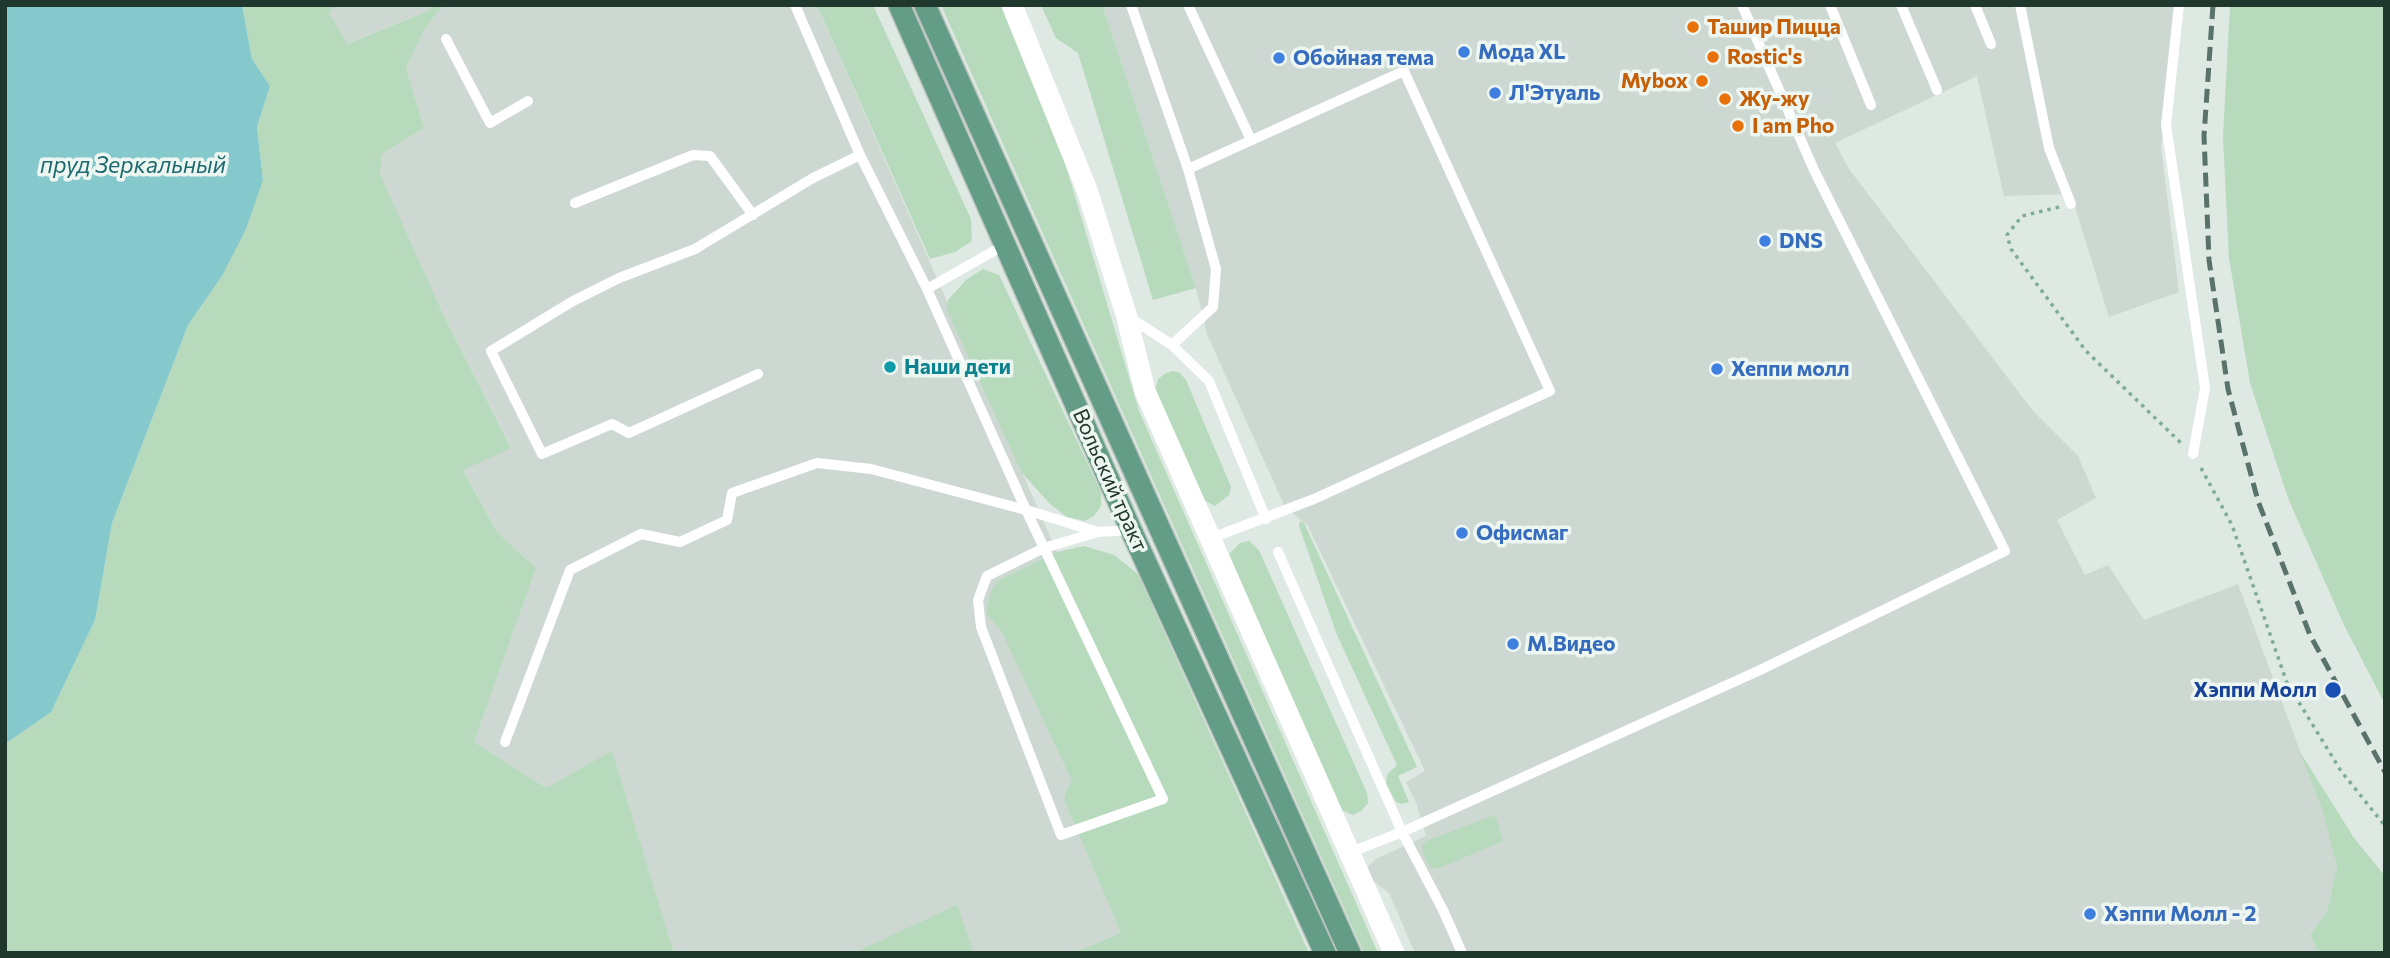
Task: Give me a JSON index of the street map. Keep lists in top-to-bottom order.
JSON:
{
  "streets": {
    "main road": ["Вольский тракт"]
  },
  "water": ["пруд Зеркальный"],
  "places": [
    "Ташир Пицца",
    "Мода XL",
    "Rostic's",
    "Обойная тема",
    "Mybox",
    "Л'Этуаль",
    "Жу-жу",
    "I am Pho",
    "DNS",
    "Наши дети",
    "Хеппи молл",
    "Офисмаг",
    "М.Видео",
    "Хэппи Молл",
    "Хэппи Молл - 2"
  ]
}
